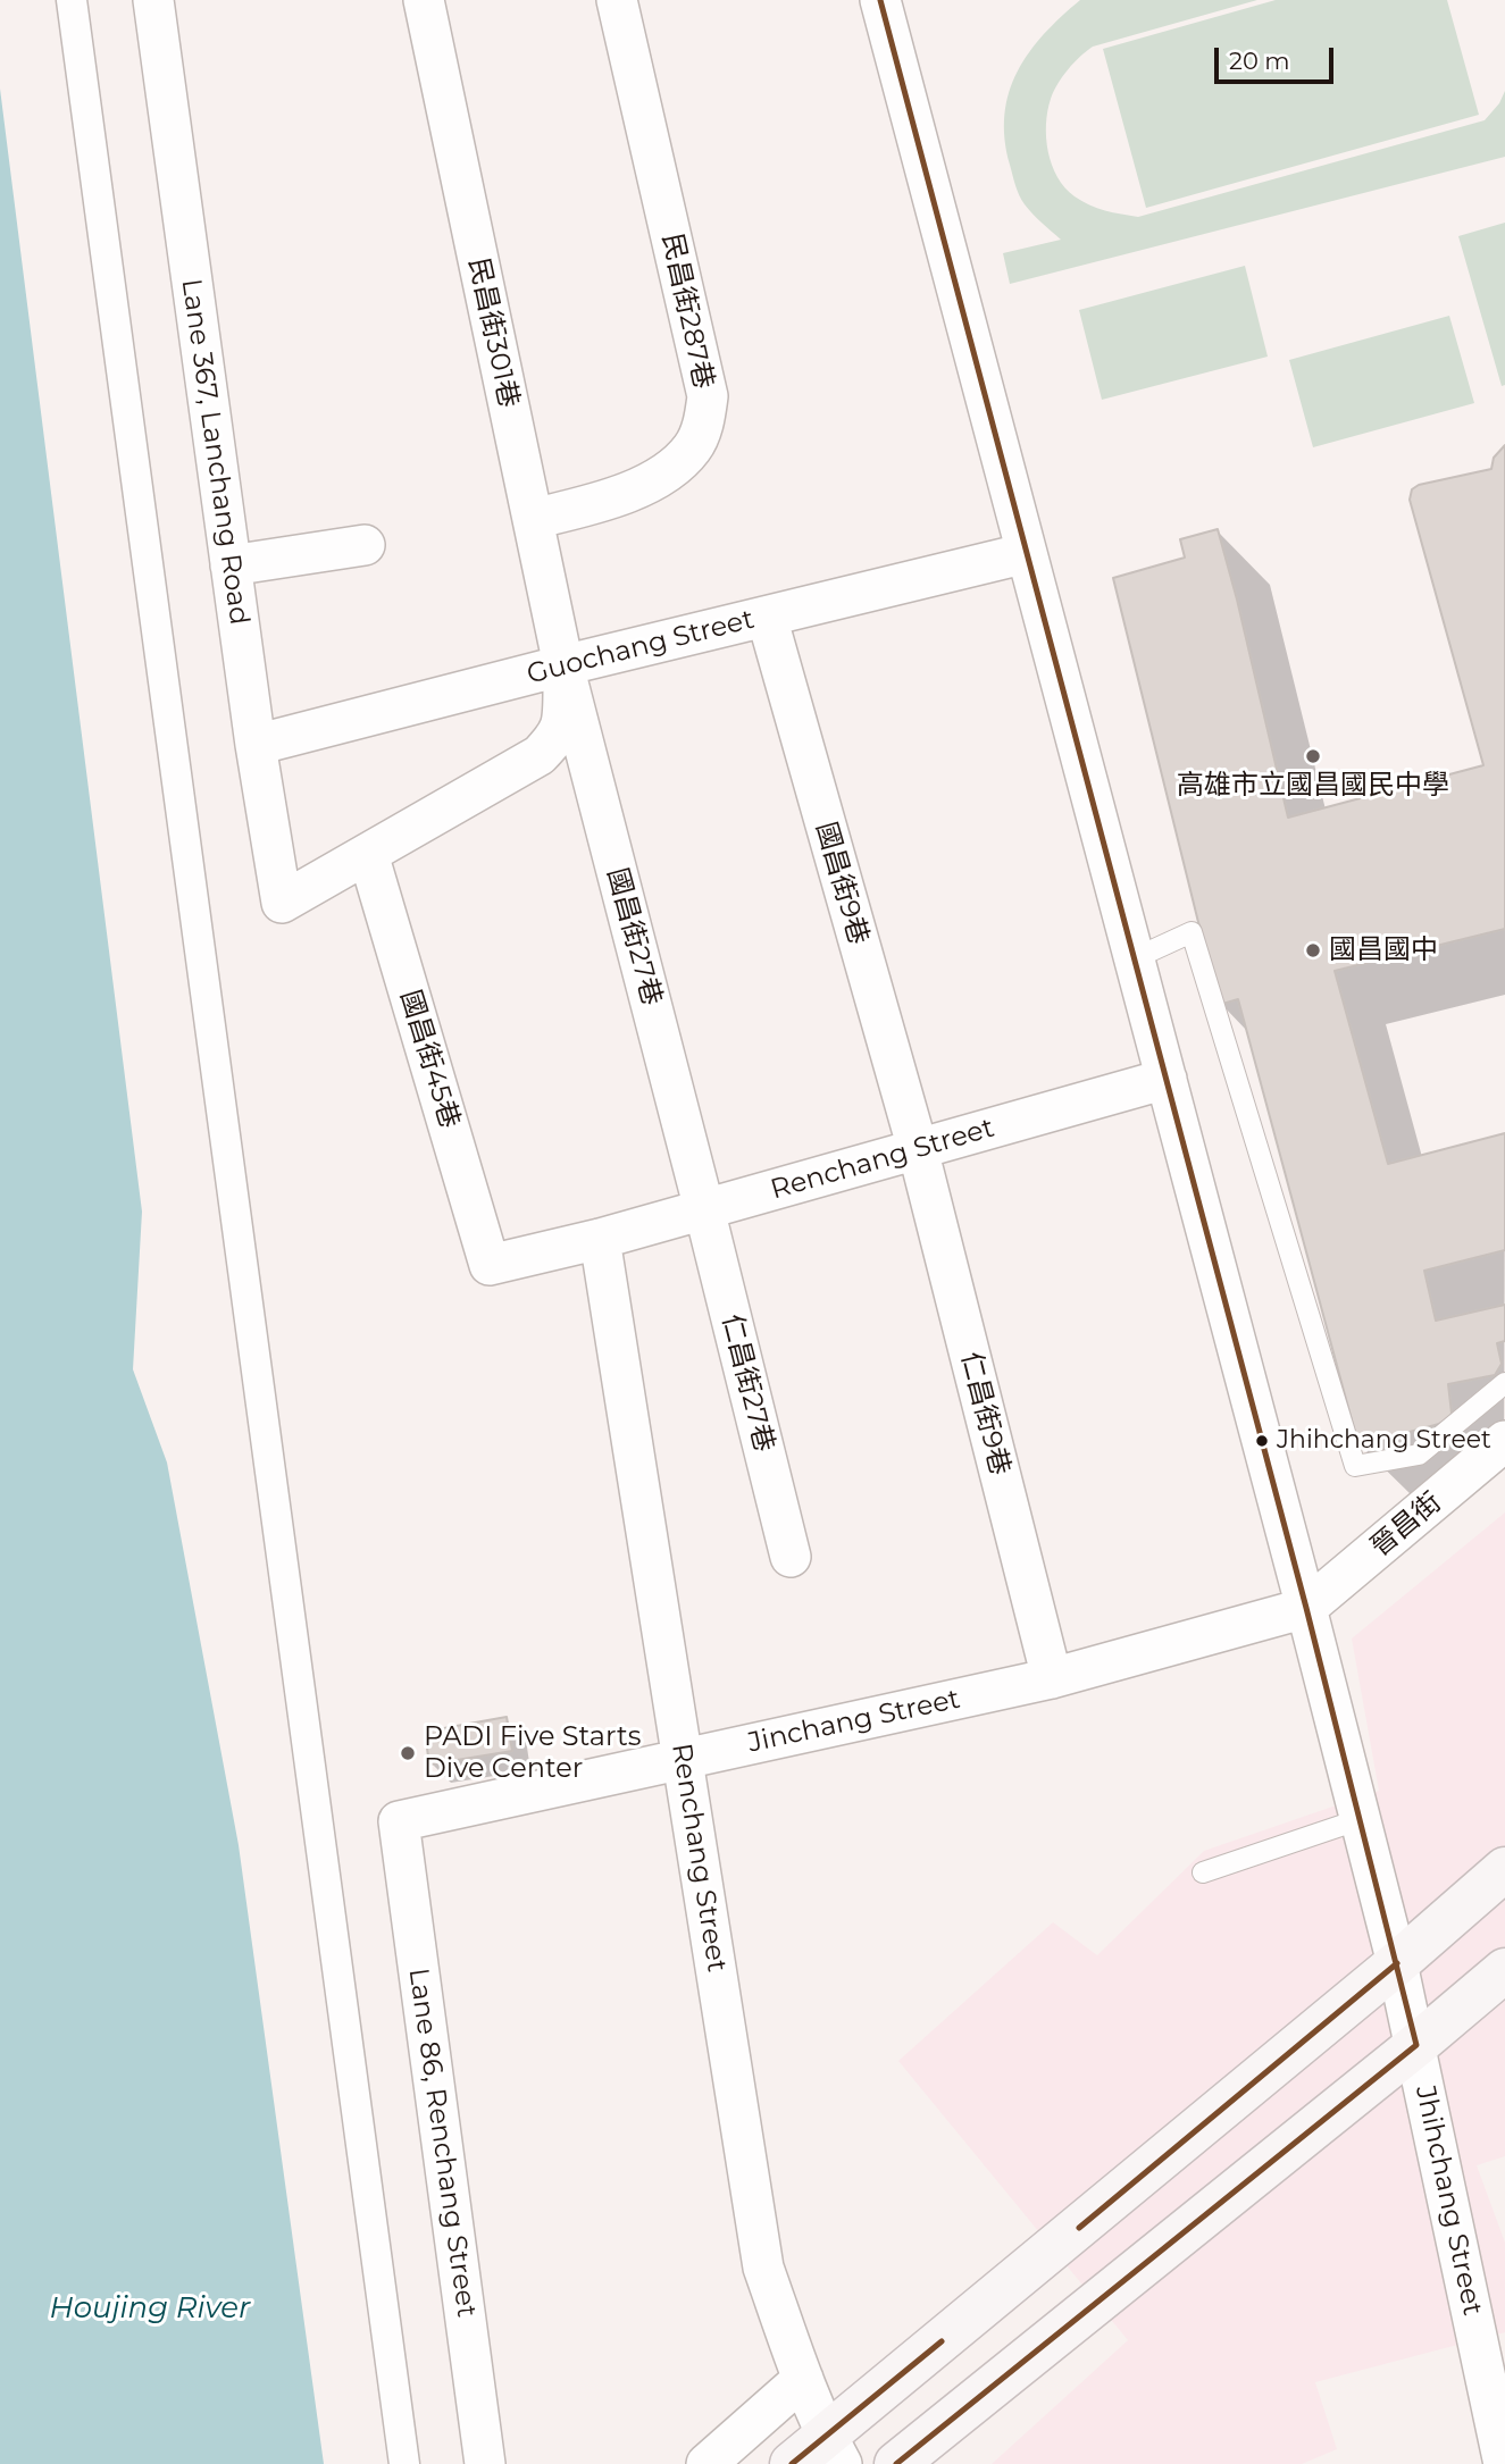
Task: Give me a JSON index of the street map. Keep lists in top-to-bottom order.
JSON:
{
  "streets": {
    "street": [
      "民昌街287巷",
      "民昌街301巷",
      "Lane 367, Lanchang Road",
      "Guochang Street",
      "國昌街9巷",
      "國昌街27巷",
      "國昌街45巷",
      "Renchang Street",
      "仁昌街27巷",
      "仁昌街9巷",
      "晉昌街",
      "Jinchang Street",
      "Lane 86, Renchang Street",
      "Jhihchang Street"
    ]
  },
  "crossings": [
    ["民昌街287巷", "民昌街301巷"],
    ["民昌街301巷", "Guochang Street"],
    ["民昌街301巷", "國昌街27巷"],
    ["Lane 367, Lanchang Road", "Guochang Street"],
    ["Lane 367, Lanchang Road", "國昌街45巷"],
    ["Guochang Street", "國昌街9巷"],
    ["Guochang Street", "國昌街27巷"],
    ["Guochang Street", "Jhihchang Street"],
    ["國昌街9巷", "Renchang Street"],
    ["國昌街9巷", "仁昌街9巷"],
    ["國昌街27巷", "Renchang Street"],
    ["國昌街27巷", "仁昌街27巷"],
    ["國昌街45巷", "Renchang Street"],
    ["Renchang Street", "仁昌街27巷"],
    ["Renchang Street", "仁昌街9巷"],
    ["Renchang Street", "Jinchang Street"],
    ["Renchang Street", "Jhihchang Street"],
    ["仁昌街9巷", "Jinchang Street"],
    ["晉昌街", "Jinchang Street"],
    ["晉昌街", "Jhihchang Street"],
    ["Jinchang Street", "Lane 86, Renchang Street"],
    ["Jinchang Street", "Jhihchang Street"]
  ],
  "water": ["Houjing River"],
  "places": [
    "高雄市立國昌國民中學",
    "國昌國中",
    "Jhihchang Street",
    "PADI Five Starts Dive Center"
  ],
  "scale_bar": "20 m"
}
